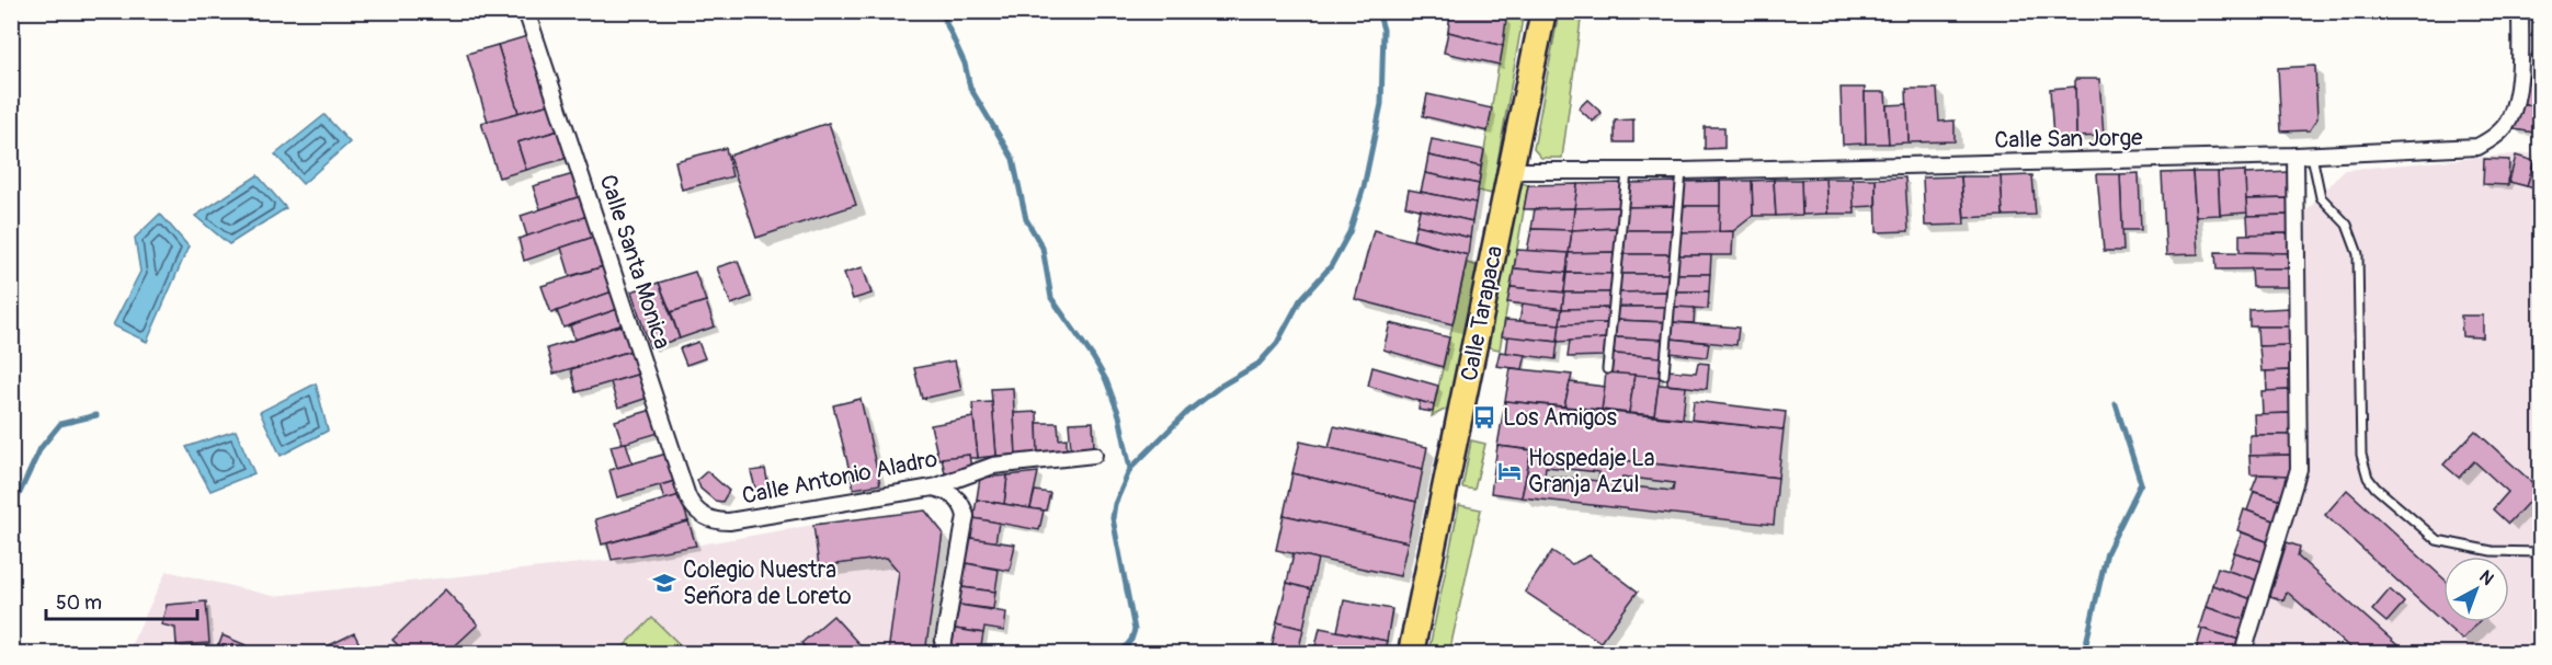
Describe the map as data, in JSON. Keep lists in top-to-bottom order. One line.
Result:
{"streets":{"main road":["Calle Tarapaca"],"street":["Calle San Jorge","Calle Santa Monica","Calle Antonio Aladro"]},"crossings":[["Calle San Jorge","Calle Tarapaca"],["Calle Santa Monica","Calle Antonio Aladro"]],"places":{"bus stop":["Los Amigos"],"hotel":["Hospedaje La Granja Azul"],"school or university":["Colegio Nuestra Señora de Loreto"]},"scale_bar":"50 m","north":"top right"}
